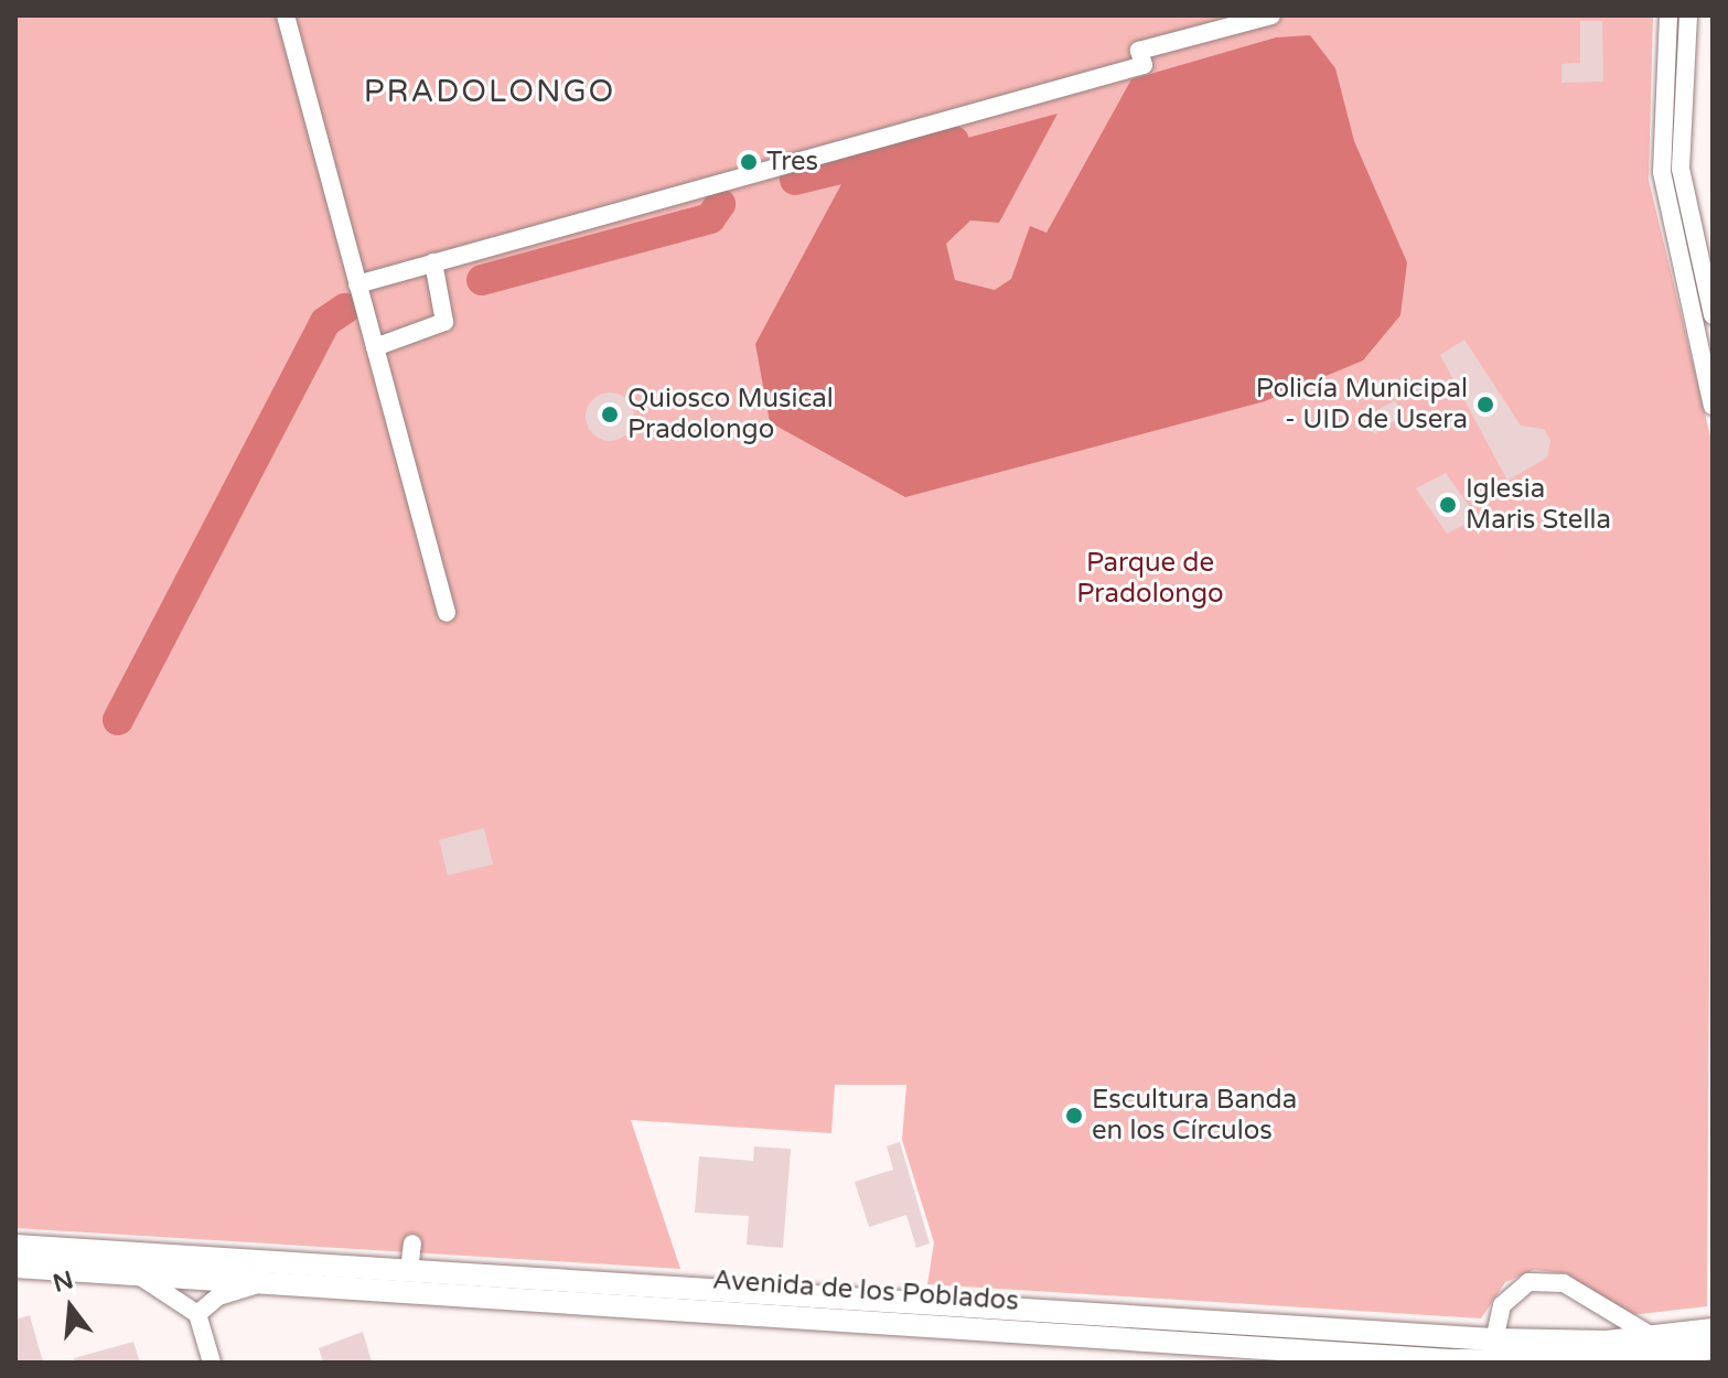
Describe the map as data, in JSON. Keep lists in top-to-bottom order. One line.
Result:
{"streets":{"main road":["Avenida de los Poblados"]},"districts":["PRADOLONGO"],"parks":["Parque de Pradolongo"],"places":["Tres","Policía Municipal - UID de Usera","Quiosco Musical Pradolongo","Iglesia Maris Stella","Escultura Banda en los Círculos"],"north":"top"}
